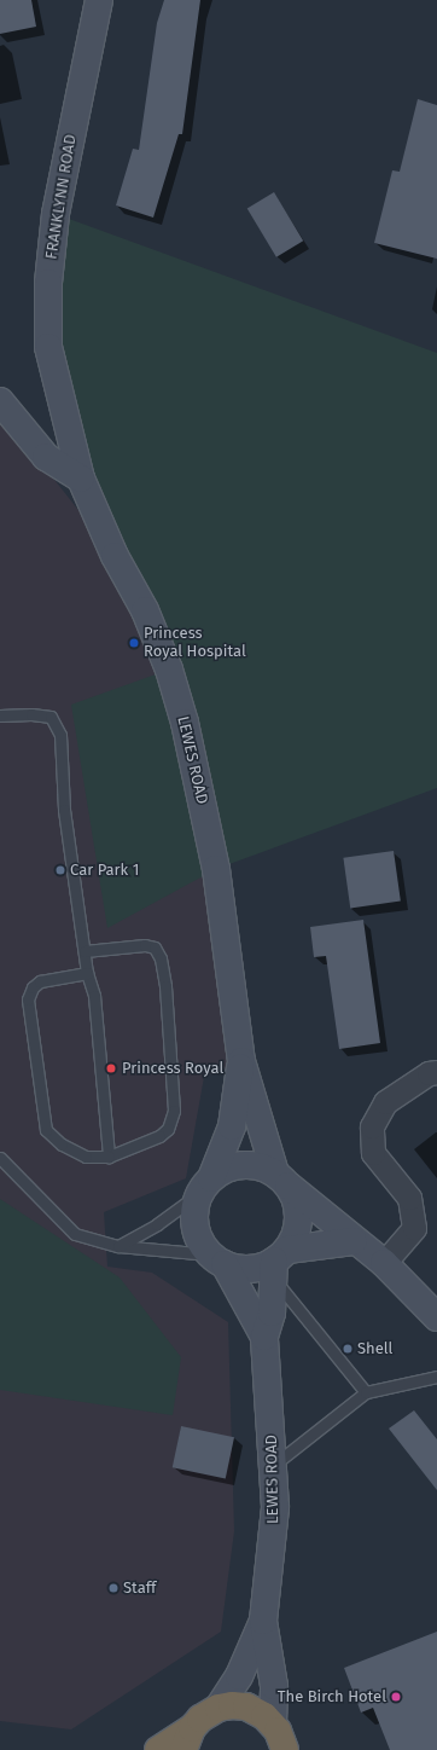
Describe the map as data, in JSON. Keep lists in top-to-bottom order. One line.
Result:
{"streets":{"main road":["FRANKLYNN ROAD","LEWES ROAD"]},"crossings":[["FRANKLYNN ROAD","LEWES ROAD"]],"places":["Princess Royal Hospital","Car Park 1","Princess Royal","Shell","Staff","The Birch Hotel"]}
